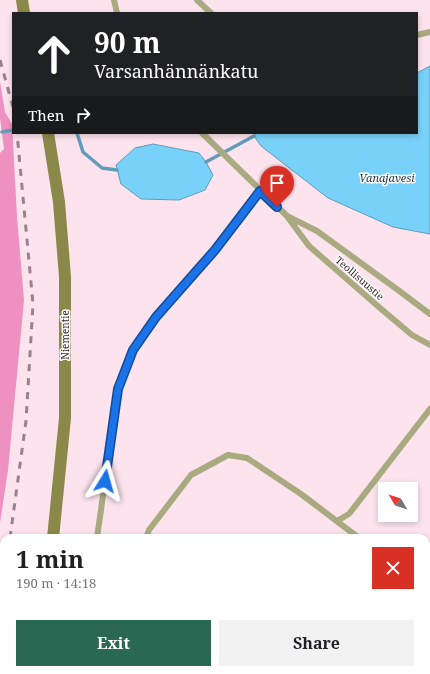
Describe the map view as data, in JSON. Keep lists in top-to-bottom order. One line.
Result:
{"streets":{"main road":["Niementie"],"lane":["Teollisuustie"]},"water":["Vanajavesi"],"north":"top left","page":{"turn":["90 m","Varsanhännänkatu"],"then":"Then","heading":["1 min","190 m · 14:18"],"buttons":["Exit","Share"]}}
